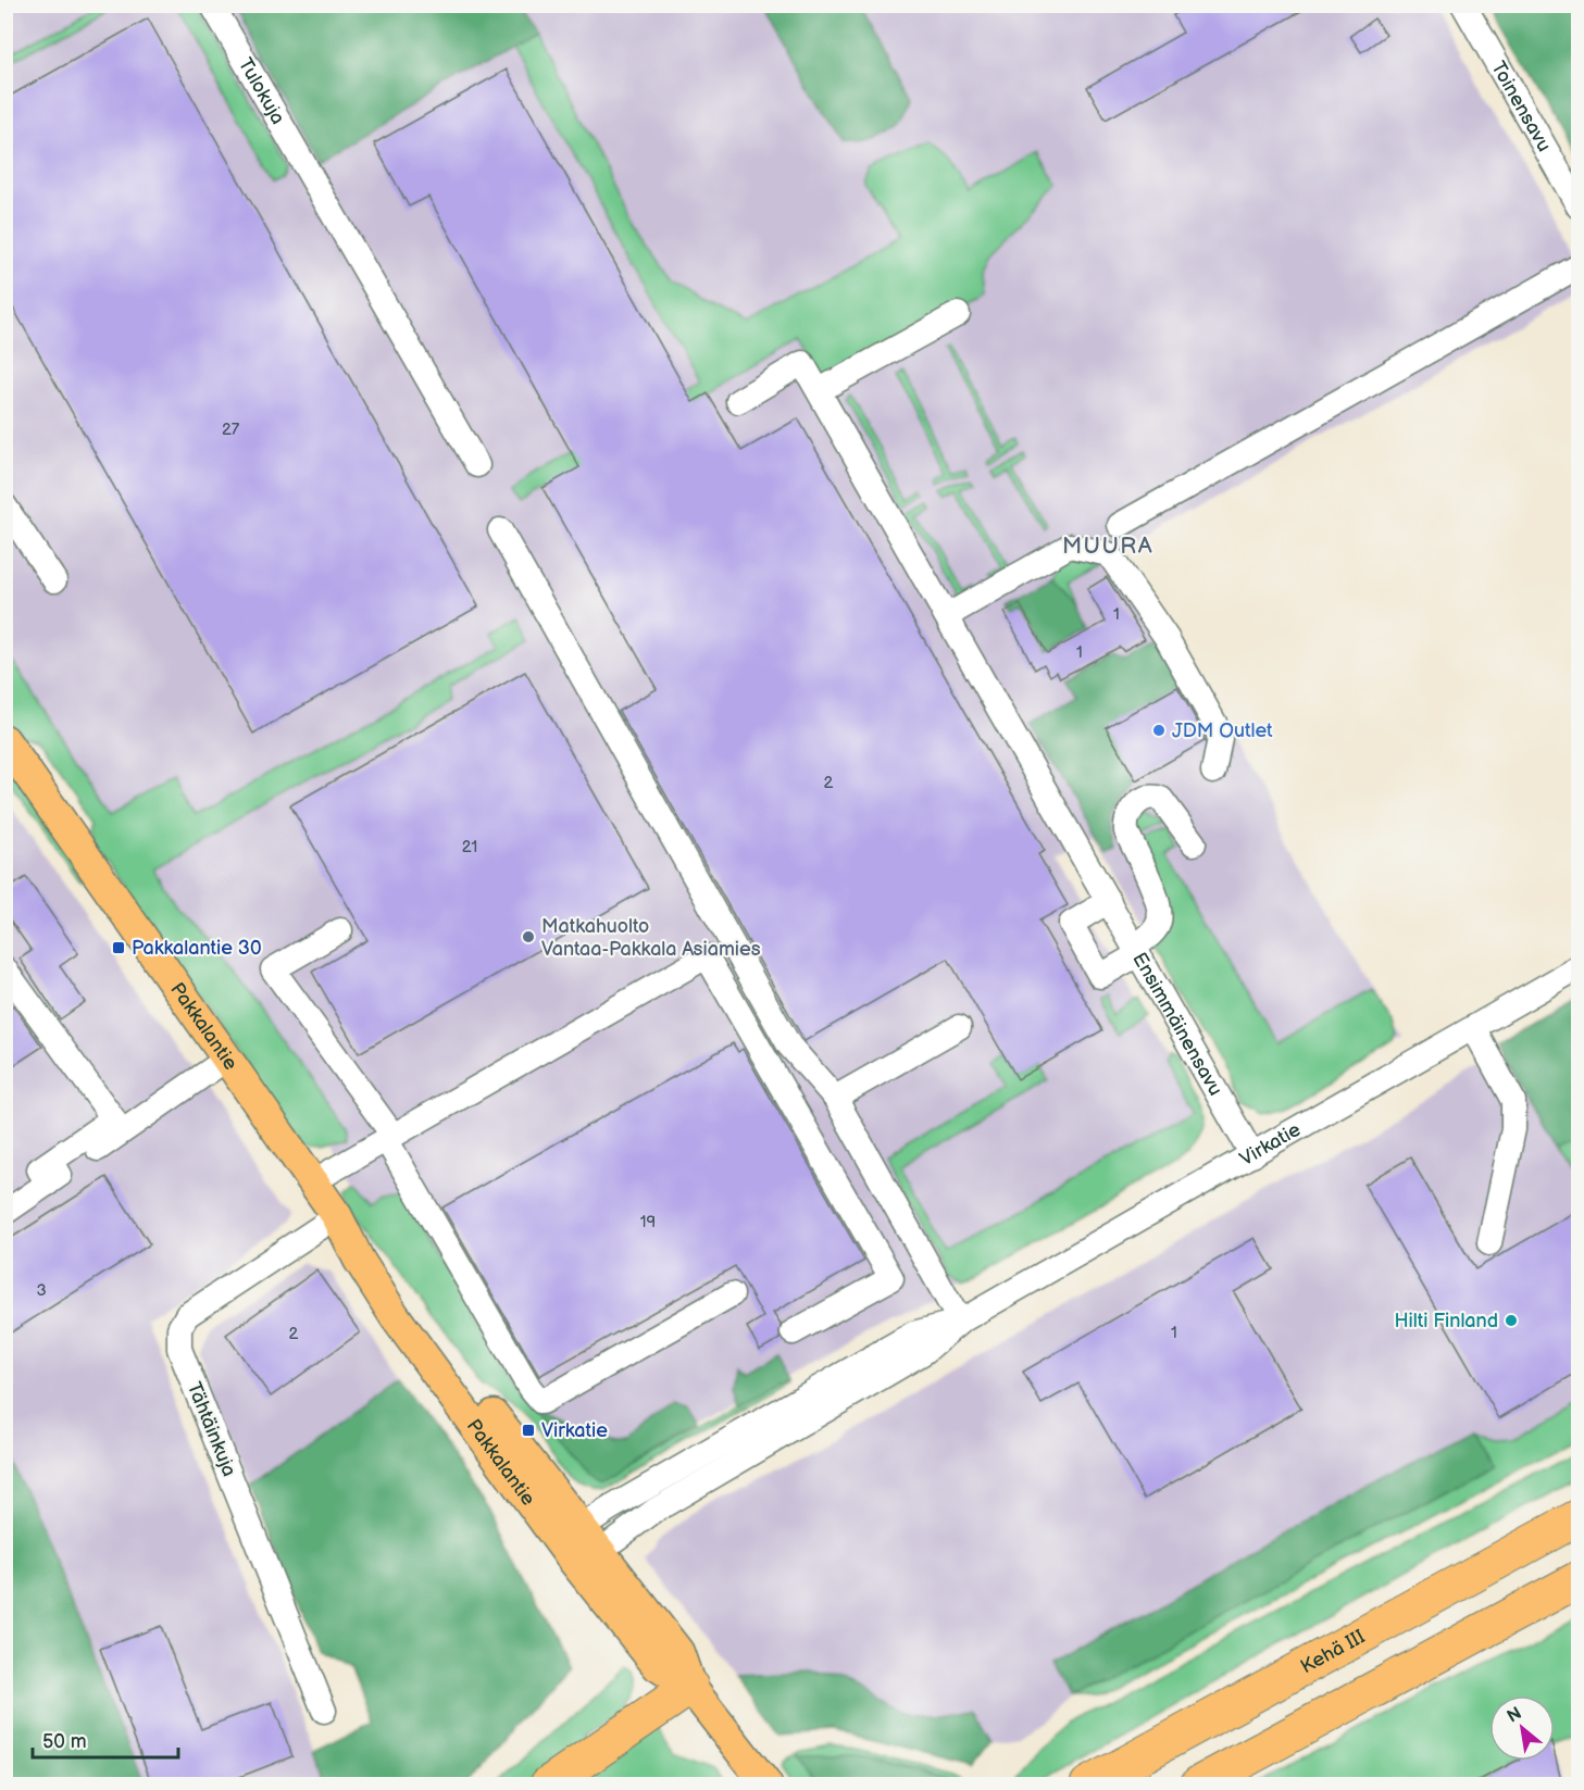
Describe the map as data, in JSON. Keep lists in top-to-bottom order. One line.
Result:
{"streets":{"highway":["Kehä III"],"main road":["Pakkalantie"],"street":["Tulokuja","Toinensavu","Ensimmäinensavu","Virkatie","Tähtäinkuja"]},"crossings":[["Ensimmäinensavu","Virkatie"],["Pakkalantie","Virkatie"],["Pakkalantie","Tähtäinkuja"]],"districts":["MUURA"],"places":{"other":["JDM Outlet","Matkahuolto Vantaa-Pakkala Asiamies","Hilti Finland"],"transit":["Pakkalantie 30","Virkatie"]},"house_numbers":["27","1","1","2","21","19","3","1","2"],"scale_bar":"50 m","north":"top left"}
